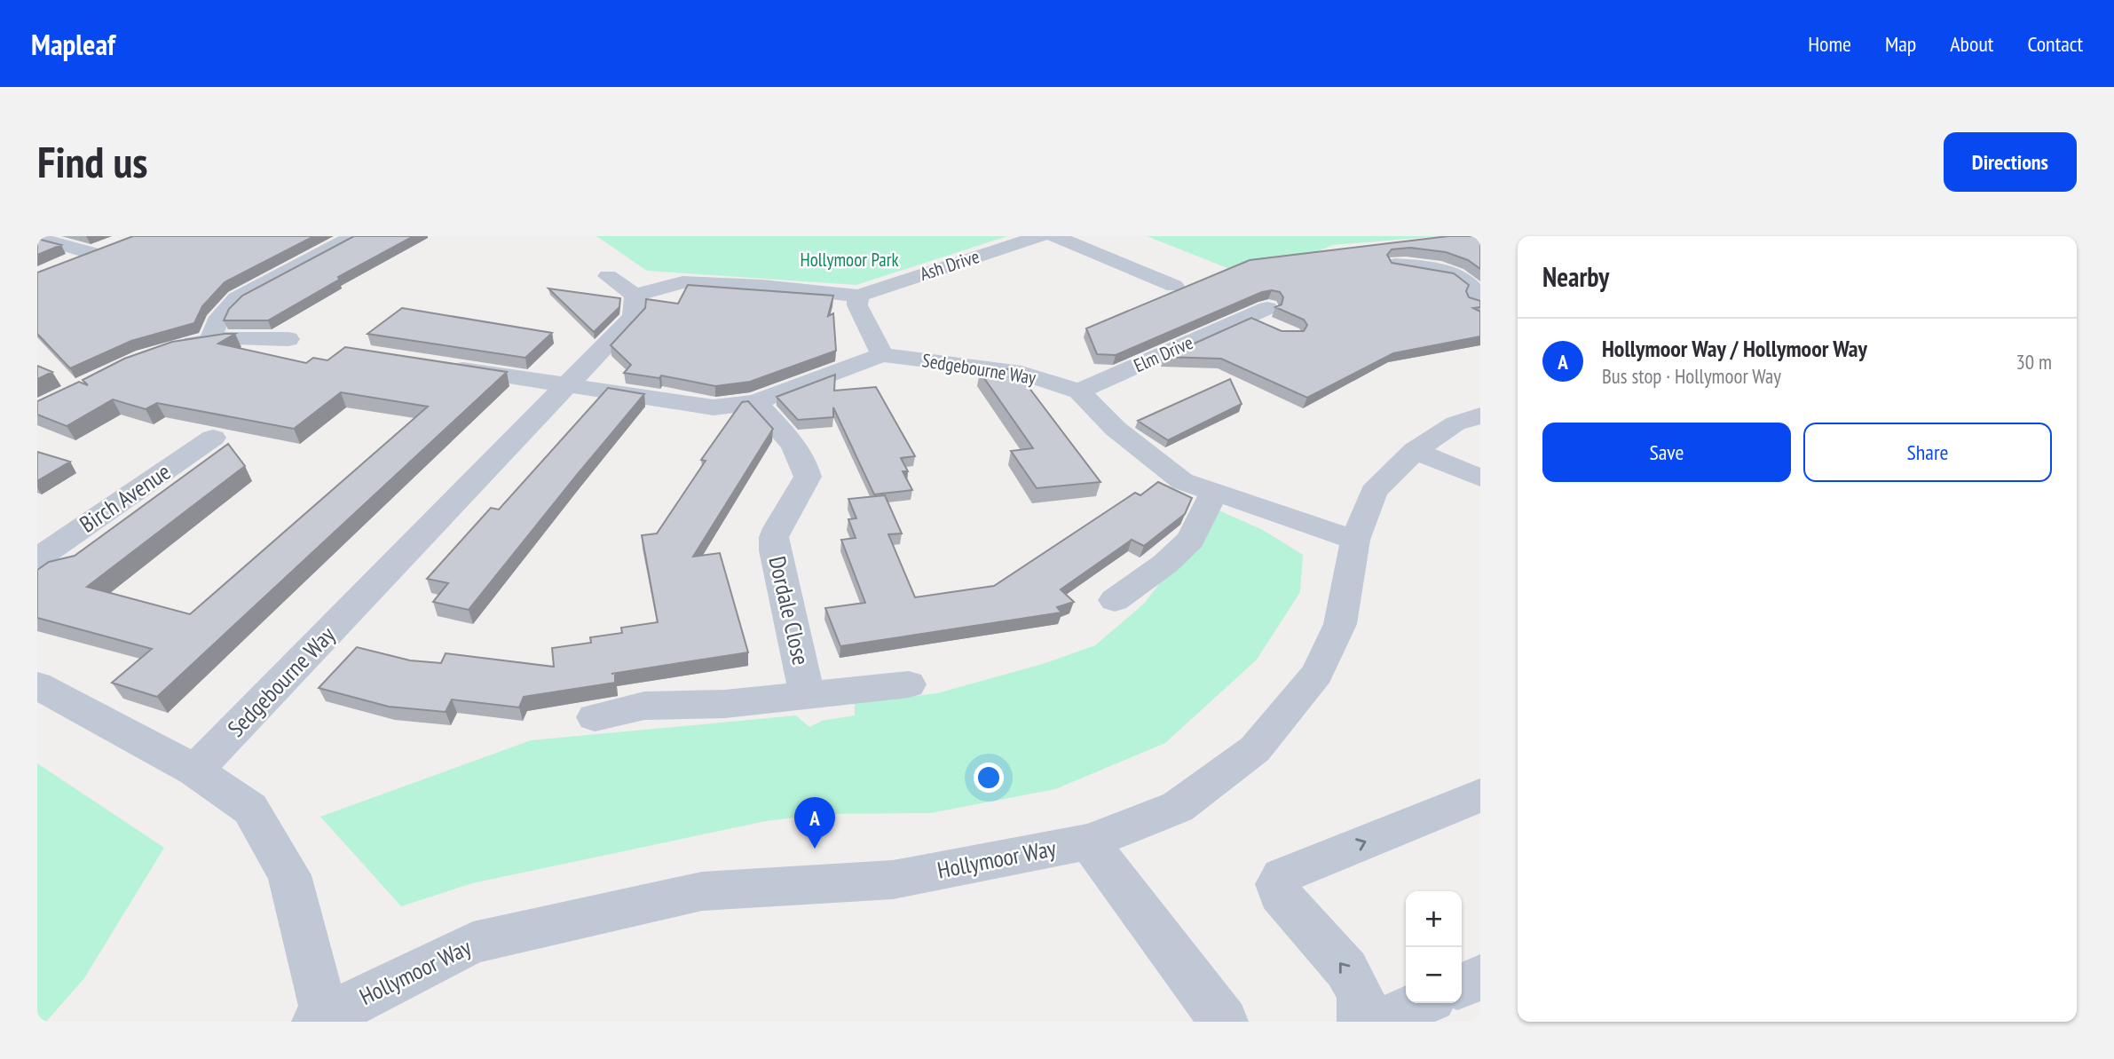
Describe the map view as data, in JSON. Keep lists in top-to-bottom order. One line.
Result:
{"streets":{"street":["Ash Drive","Elm Drive","Sedgebourne Way","Birch Avenue","Dordale Close","Hollymoor Way"]},"crossings":[["Ash Drive","Sedgebourne Way"],["Elm Drive","Sedgebourne Way"],["Sedgebourne Way","Dordale Close"],["Sedgebourne Way","Hollymoor Way"]],"parks":["Hollymoor Park"],"page":{"header":"Mapleaf","nav":["Home","Map","About","Contact"],"buttons":["Directions",["Save","Share"]],"title":"Find us","heading":"Nearby","list":[{"mark":"A","name":"Hollymoor Way / Hollymoor Way","note":"Bus stop · Hollymoor Way","value":"30 m"}],"pins":"A","map_buttons":["+","−"]}}
